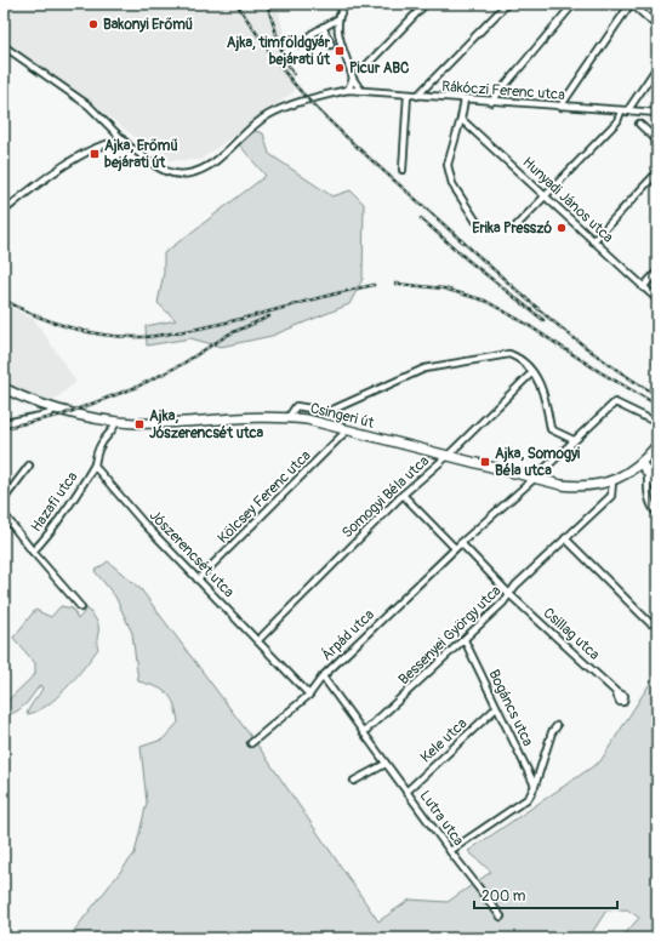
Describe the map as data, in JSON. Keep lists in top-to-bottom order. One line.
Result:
{"streets":{"main road":["Csingeri út"],"street":["Rákóczi Ferenc utca","Hunyadi János utca","Kölcsey Ferenc utca","Somogyi Béla utca","Hazafi utca","Jószerencsét utca","Csillag utca","Árpád utca","Bessenyei György utca","Bogáncs utca","Kele utca","Lutra utca"]},"crossings":[["Csingeri út","Kölcsey Ferenc utca"],["Csingeri út","Somogyi Béla utca"],["Csingeri út","Árpád utca"],["Csingeri út","Bessenyei György utca"],["Kölcsey Ferenc utca","Jószerencsét utca"],["Somogyi Béla utca","Jószerencsét utca"],["Hazafi utca","Jószerencsét utca"],["Jószerencsét utca","Árpád utca"],["Csillag utca","Bessenyei György utca"],["Bessenyei György utca","Bogáncs utca"],["Bessenyei György utca","Lutra utca"],["Bogáncs utca","Kele utca"],["Bogáncs utca","Lutra utca"],["Kele utca","Lutra utca"]],"places":{"other":["Bakonyi Erőmű","Picur ABC","Erika Presszó"],"transit":["Ajka, timföldgyár bejárati út","Ajka, Erőmű bejárati út","Ajka, Jószerencsét utca","Ajka, Somogyi Béla utca"]},"scale_bar":"200 m"}
